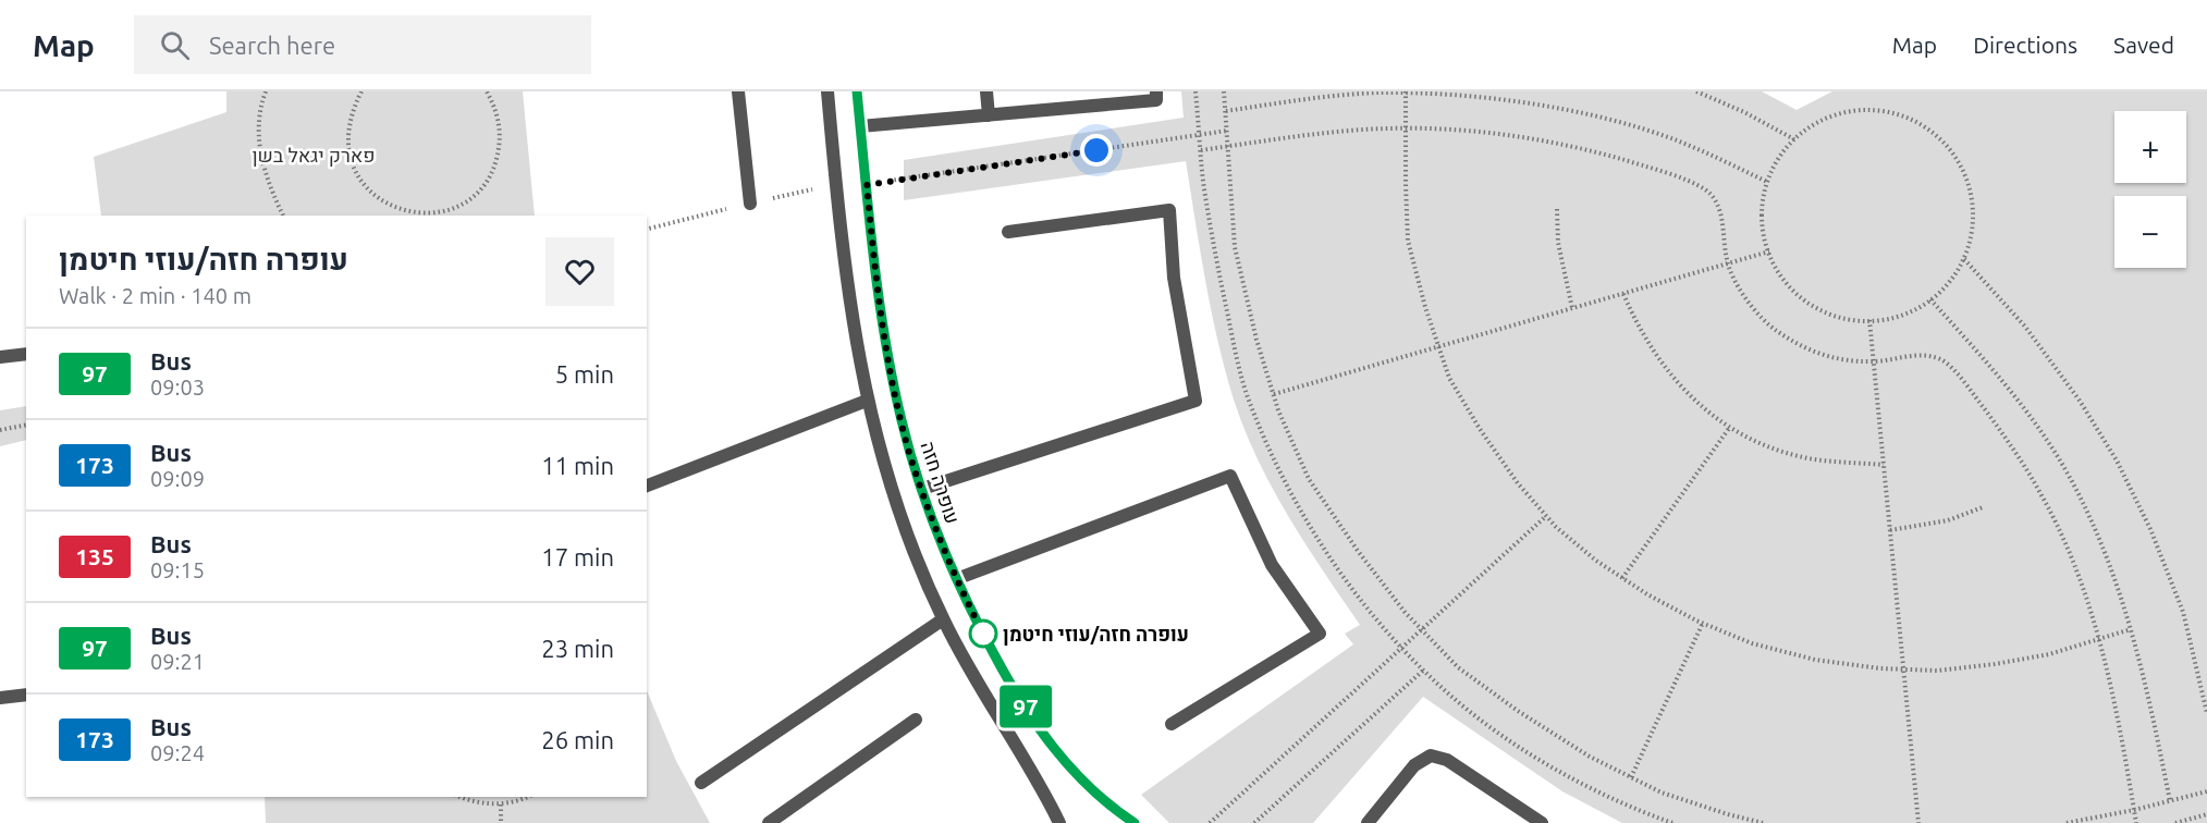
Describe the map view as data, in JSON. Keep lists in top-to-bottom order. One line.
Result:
{"streets":{"street":["עופרה חזה"]},"parks":["פארק יגאל בשן"],"places":["עופרה חזה/עוזי חיטמן"],"lines":["bus line 97"],"page":{"header":"Map","search":"Search here","nav":["Map","Directions","Saved"],"on_map":"97","map_buttons":["+","−"],"heading":["עופרה חזה/עוזי חיטמן","Walk · 2 min · 140 m"],"list":[{"mark":"97","name":"Bus","note":"09:03","value":"5 min"},{"mark":"173","name":"Bus","note":"09:09","value":"11 min"},{"mark":"135","name":"Bus","note":"09:15","value":"17 min"},{"mark":"97","name":"Bus","note":"09:21","value":"23 min"},{"mark":"173","name":"Bus","note":"09:24","value":"26 min"}]}}
